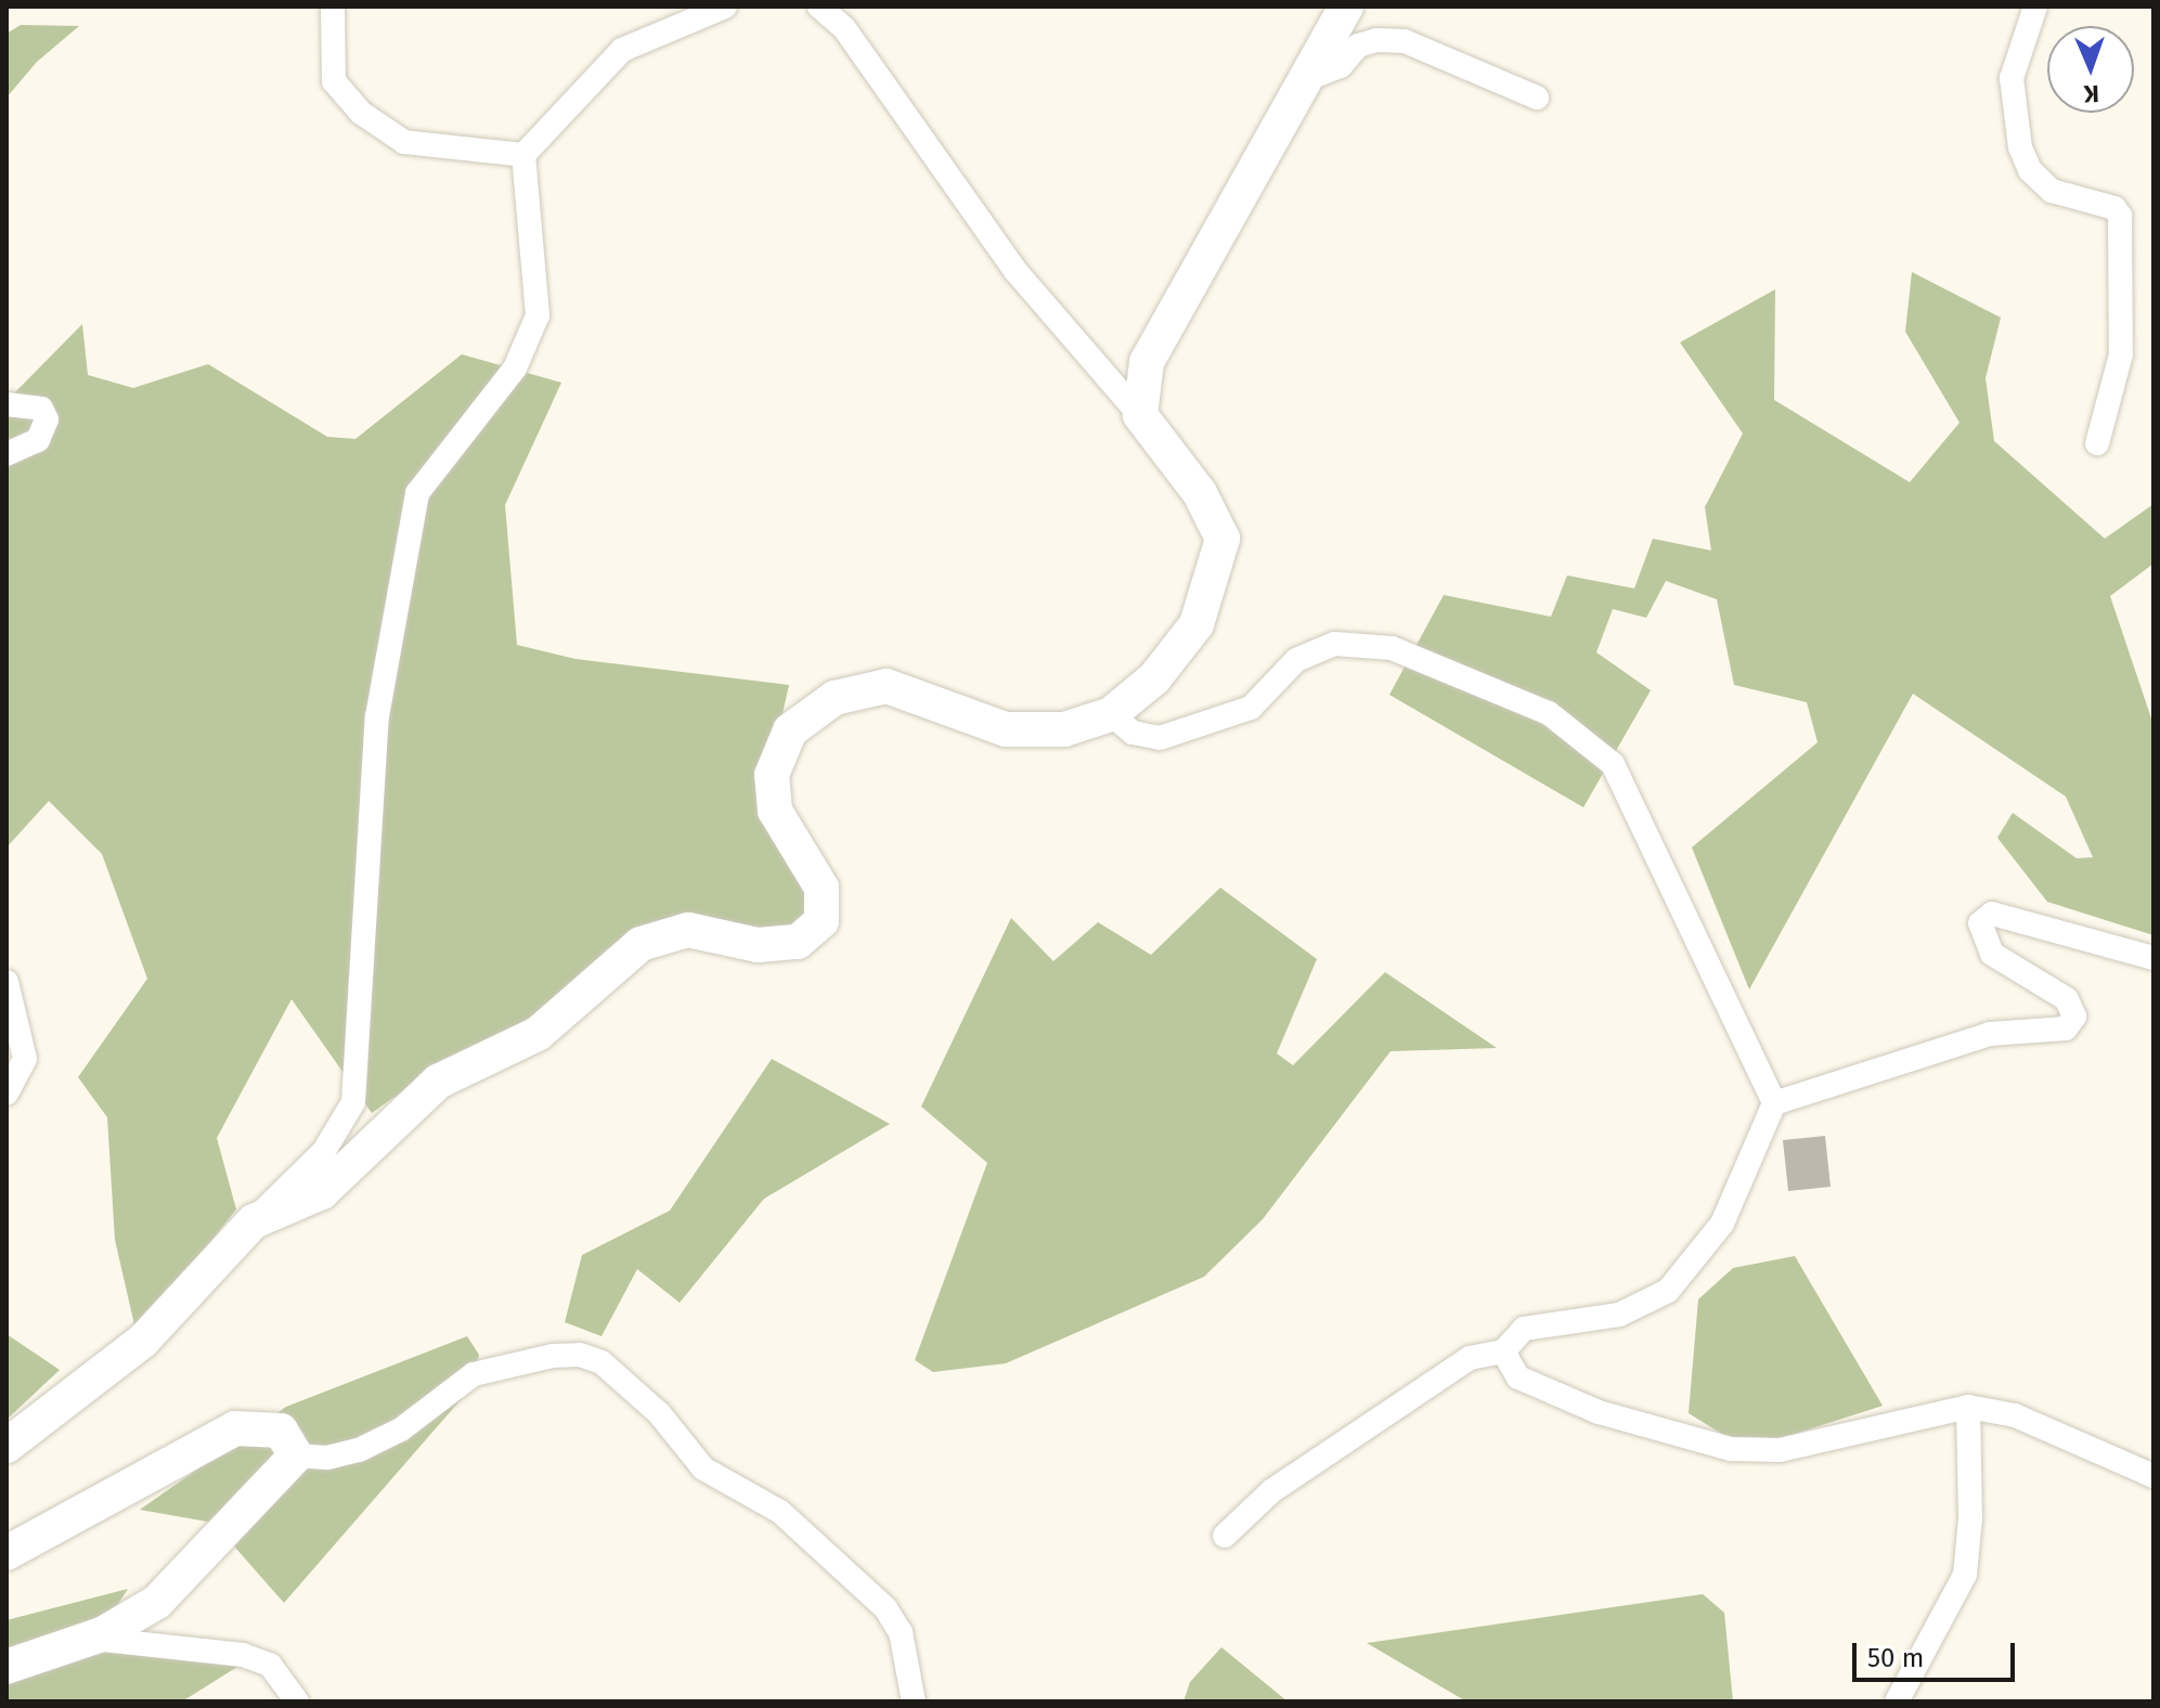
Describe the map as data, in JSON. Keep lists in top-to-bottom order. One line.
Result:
{"scale_bar":"50 m","north":"bottom"}
